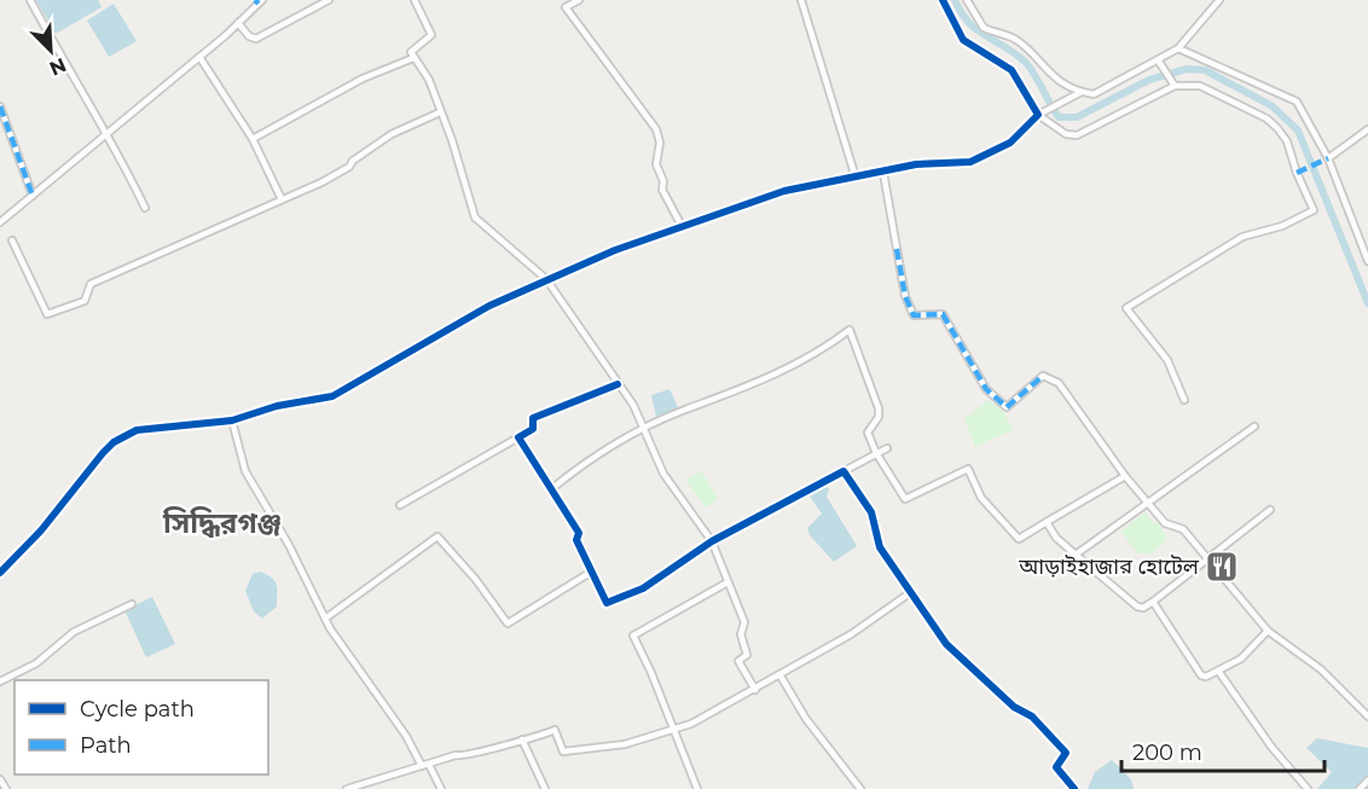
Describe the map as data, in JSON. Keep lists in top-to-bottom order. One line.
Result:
{"districts":["সিদ্ধিরগঞ্জ"],"places":{"restaurant":["আড়াইহাজার হোটেল"]},"legend":["Cycle path","Path"],"scale_bar":"200 m","north":"bottom right"}
